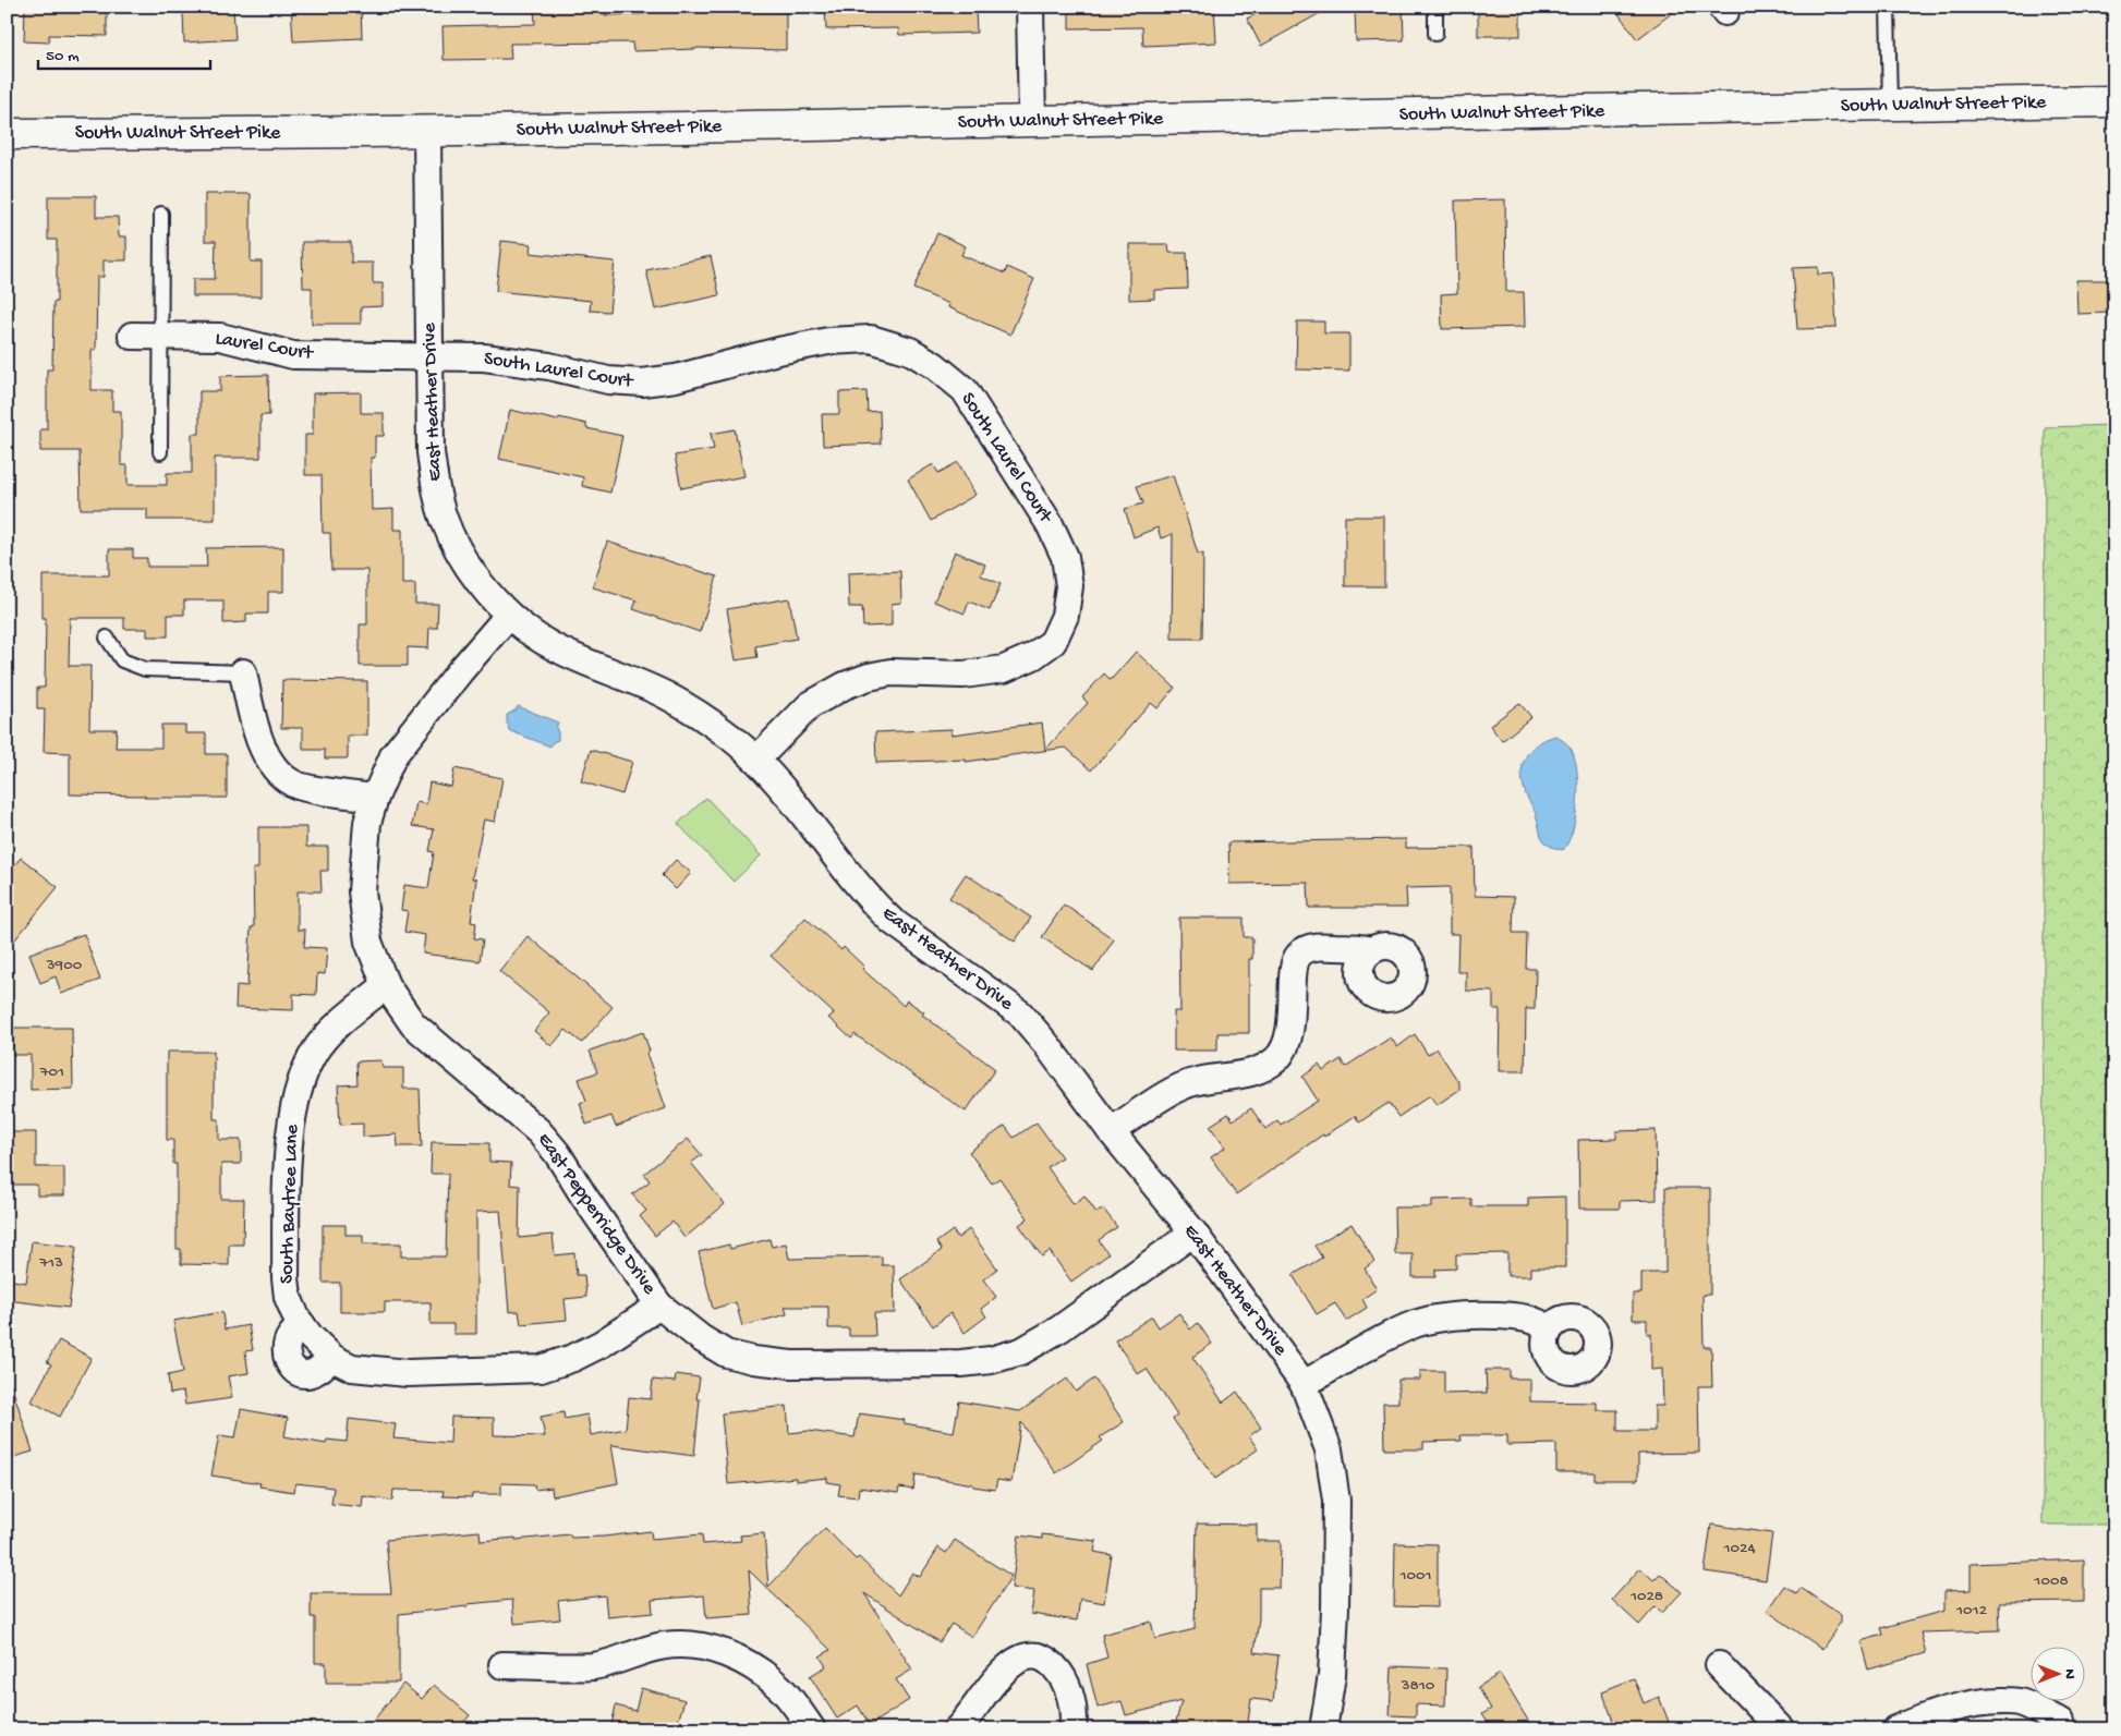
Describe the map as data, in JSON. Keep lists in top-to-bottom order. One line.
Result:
{"streets":{"street":["South Walnut Street Pike","Laurel Court","South Laurel Court","East Heather Drive","South Baytree Lane","East Pepperridge Drive"]},"crossings":[["South Walnut Street Pike","East Heather Drive"],["Laurel Court","South Laurel Court"],["Laurel Court","East Heather Drive"],["South Laurel Court","East Heather Drive"],["East Heather Drive","East Pepperridge Drive"],["South Baytree Lane","East Pepperridge Drive"]],"house_numbers":["3900","701","713","1024","1001","1008","1028","1012","3810"],"scale_bar":"50 m","north":"right"}
